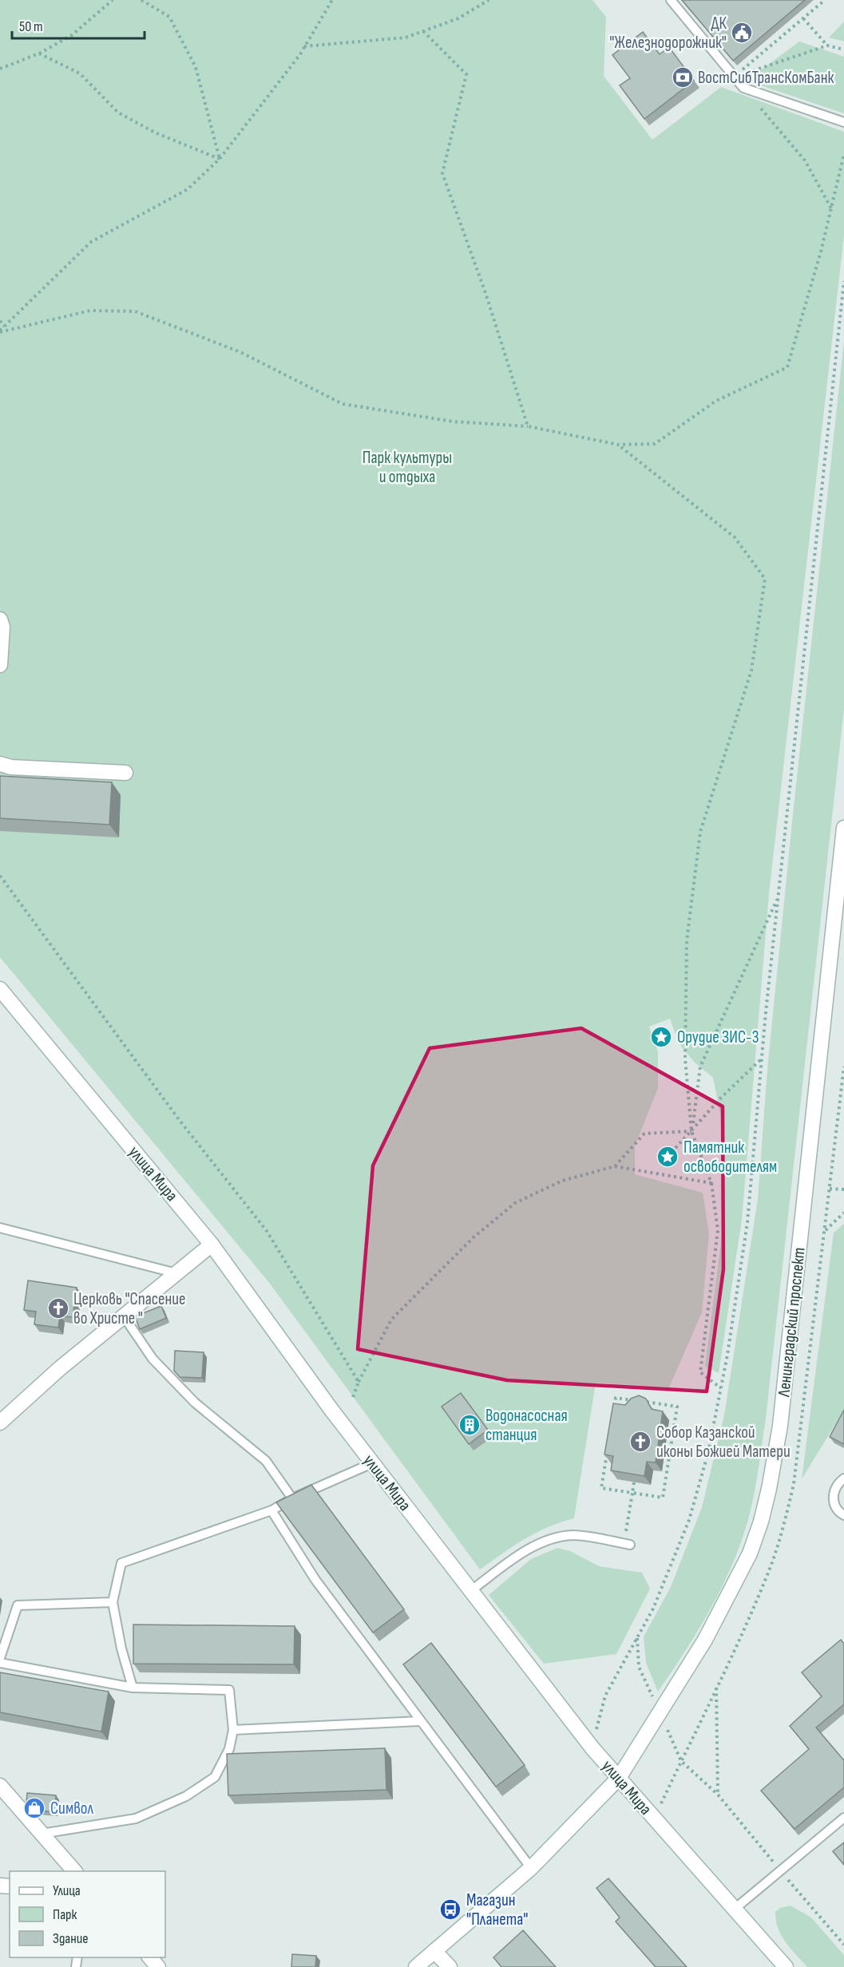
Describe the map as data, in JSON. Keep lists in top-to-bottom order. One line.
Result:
{"streets":{"street":["улица Мира","Ленинградский проспект"]},"crossings":[["улица Мира","Ленинградский проспект"]],"parks":["Парк культуры и отдыха"],"places":{"public building":["ДК \"Железнодорожник\""],"bank":["ВостСибТрансКомБанк"],"place":["Орудие ЗИС-3","Памятник освободителям"],"church":["Церковь \"Спасение во Христе \"","Собор Казанской иконы Божией Матери"],"building":["Водонасосная станция"],"shop":["Символ"],"bus stop":["Магазин \"Планета\""]},"legend":["Улица","Парк","Здание"],"scale_bar":"50 m"}
